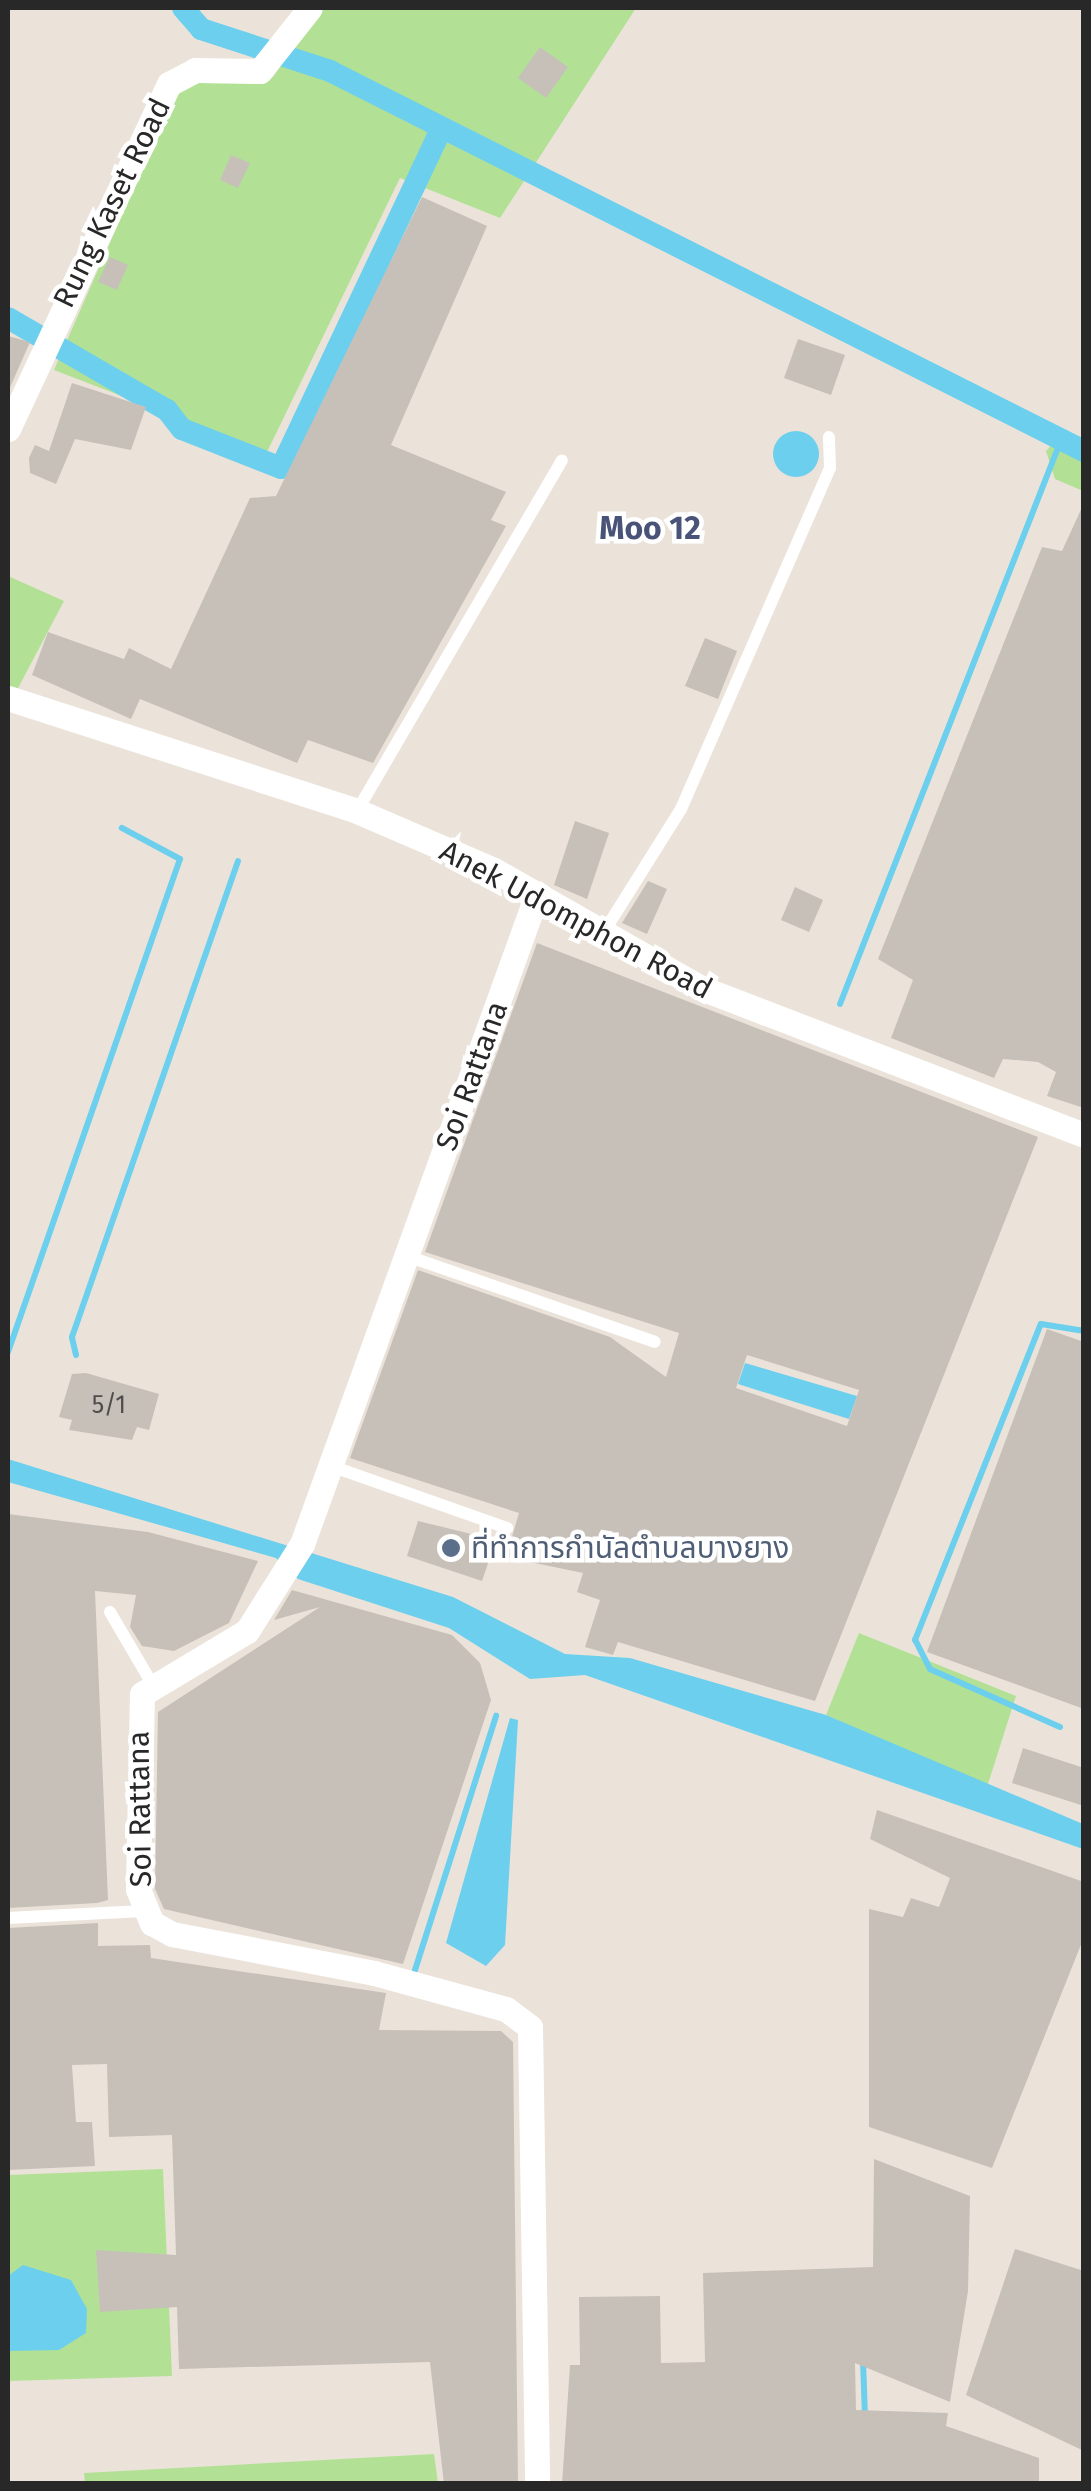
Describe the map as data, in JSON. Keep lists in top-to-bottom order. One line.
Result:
{"streets":{"street":["Rung Kaset Road","Anek Udomphon Road","Soi Rattana"]},"crossings":[["Anek Udomphon Road","Soi Rattana"]],"districts":["Moo 12"],"places":["ที่ทำการกำนัลตำบลบางยาง"],"house_numbers":["5/1"]}
